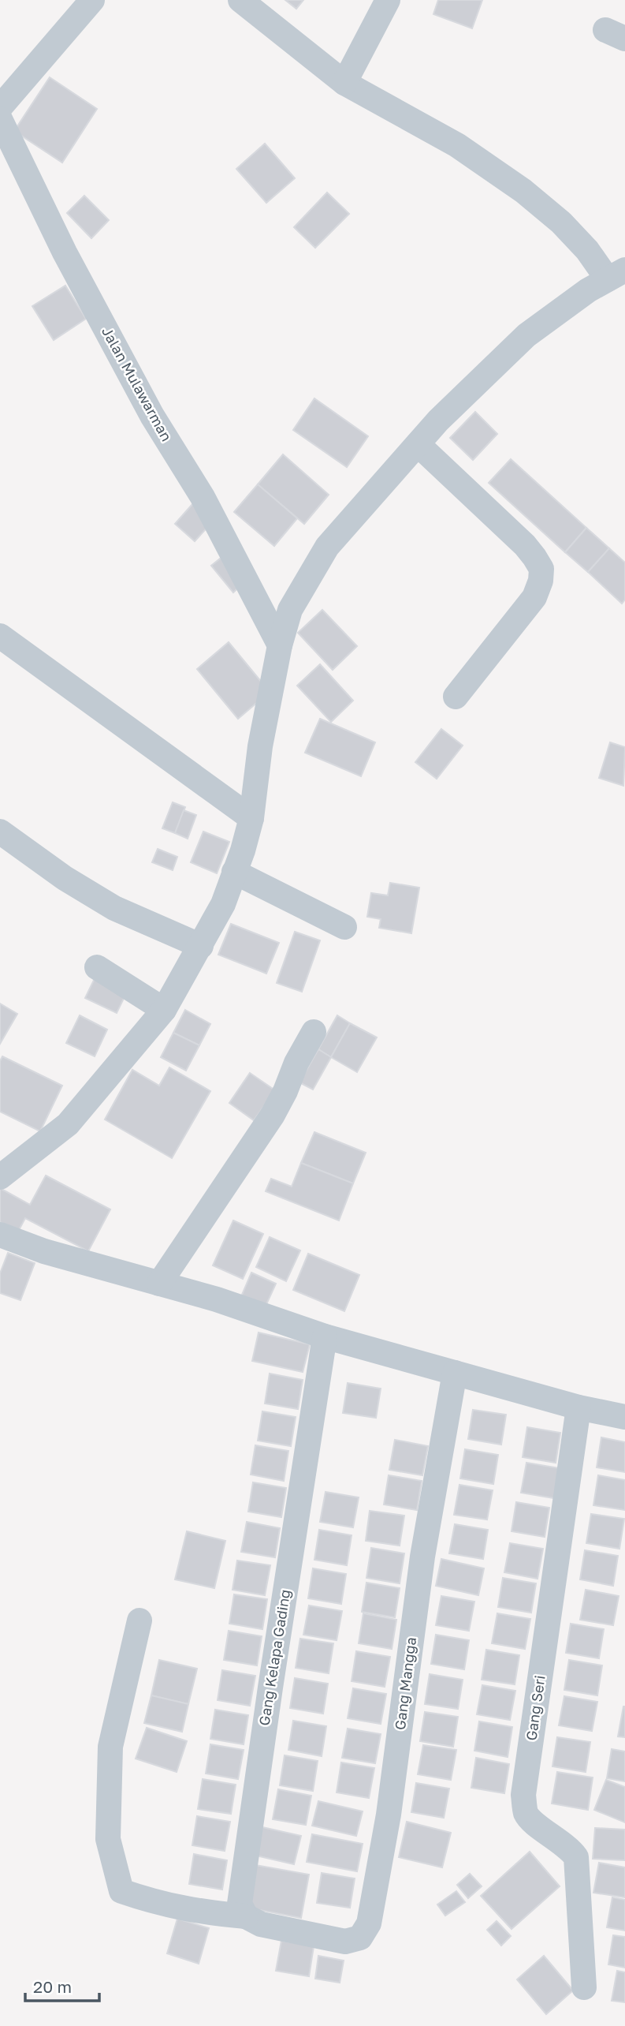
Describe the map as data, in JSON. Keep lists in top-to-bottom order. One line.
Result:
{"streets":{"street":["Jalan Mulawarman","Gang Kelapa Gading","Gang Mangga","Gang Seri"]},"crossings":[["Gang Kelapa Gading","Gang Mangga"]],"scale_bar":"20 m"}
